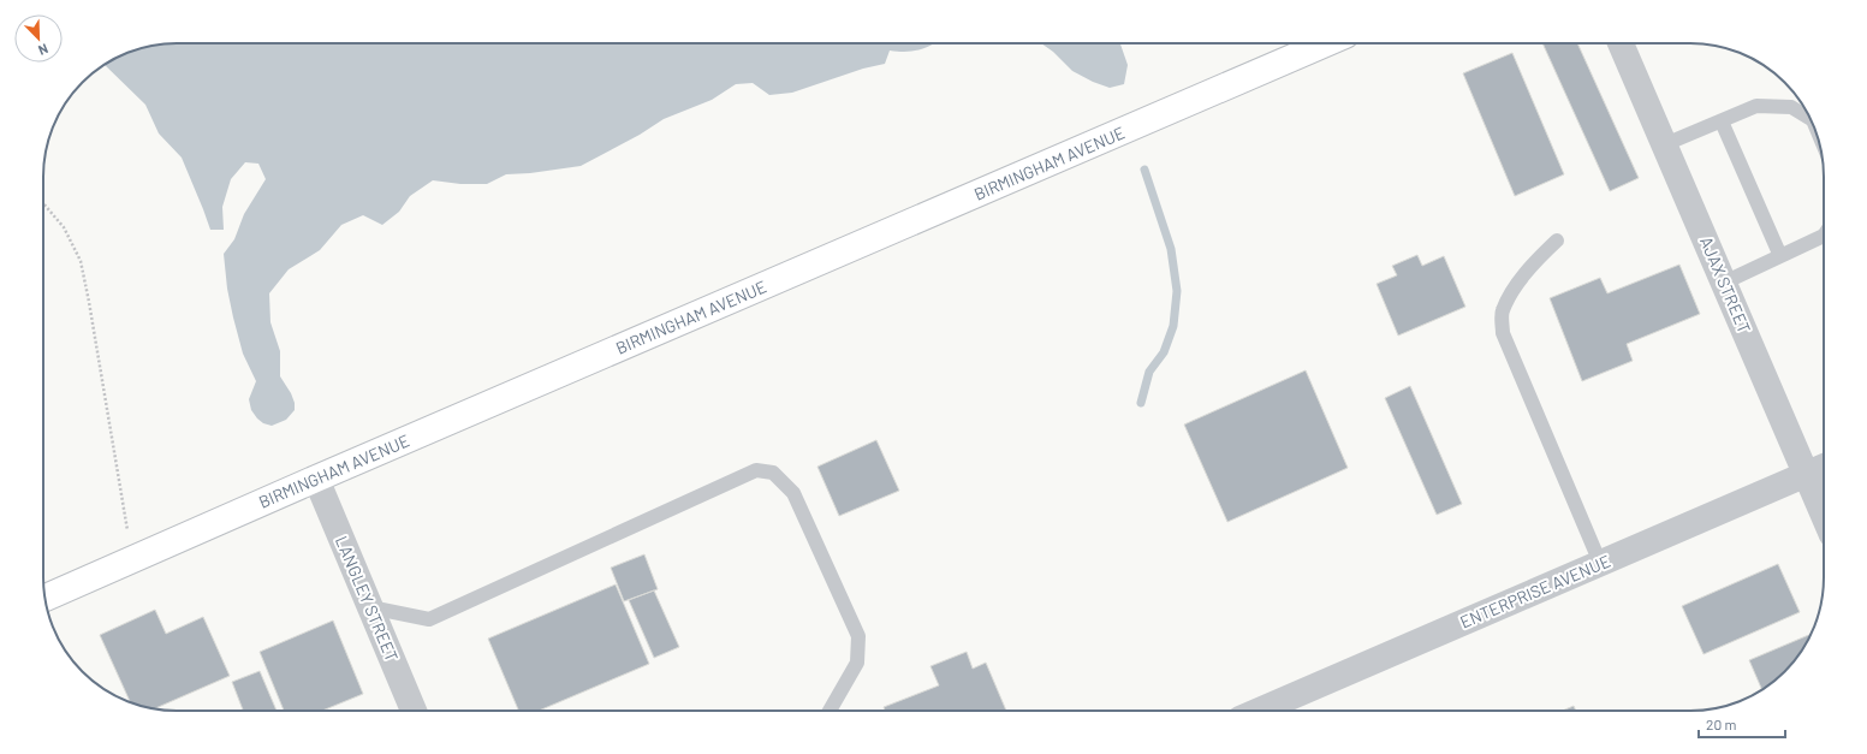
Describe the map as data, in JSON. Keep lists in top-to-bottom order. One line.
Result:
{"streets":{"main road":["BIRMINGHAM AVENUE"],"street":["AJAX STREET","ENTERPRISE AVENUE","LANGLEY STREET"]},"crossings":[["BIRMINGHAM AVENUE","LANGLEY STREET"],["AJAX STREET","ENTERPRISE AVENUE"]],"scale_bar":"20 m","north":"bottom right"}
